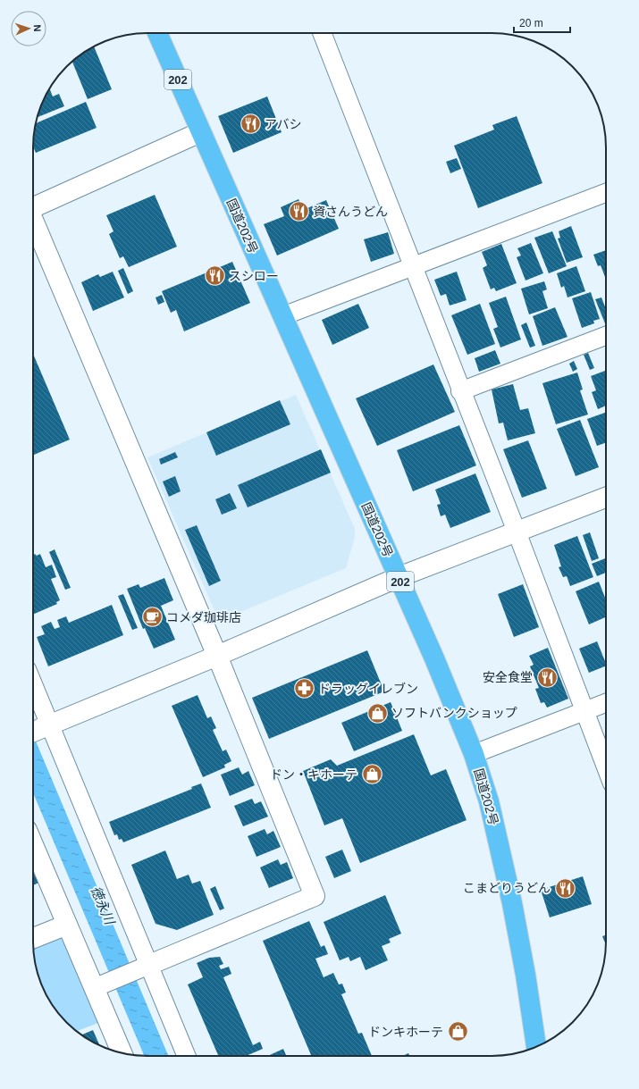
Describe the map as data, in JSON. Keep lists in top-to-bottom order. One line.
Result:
{"streets":{"highway":["202","国道202号"]},"water":["徳永川"],"places":{"restaurant":["アバシ","資さんうどん","スシロー","安全食堂","こまどりうどん"],"cafe":["コメダ珈琲店"],"pharmacy":["ドラッグイレブン"],"shop":["ソフトバンクショップ","ドン・キホーテ","ドンキホーテ"]},"scale_bar":"20 m","north":"right"}
